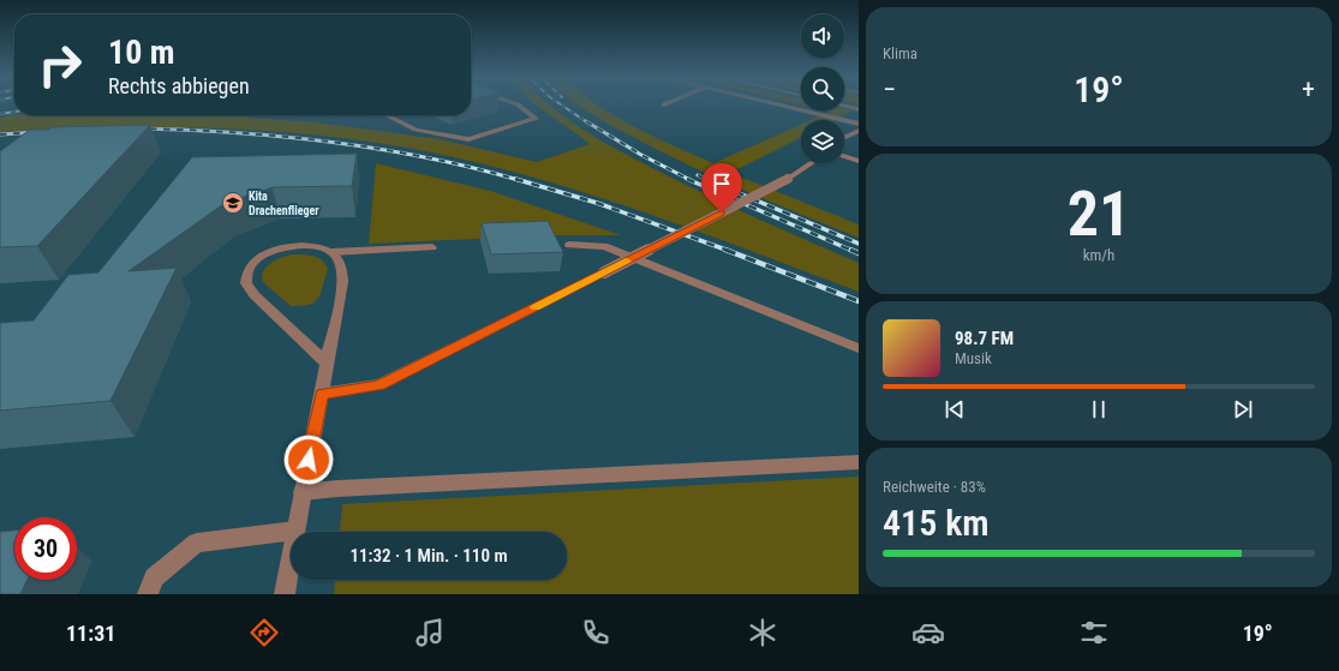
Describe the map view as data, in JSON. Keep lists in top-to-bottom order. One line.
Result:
{"places":{"school or university":["Kita Drachenflieger"]},"page":{"tile":["Klima",["21","km/h"],["Reichweite · 83%","415 km"]],"turn":["10 m","Rechts abbiegen"],"heat":["−","19°","+"],"song":["98.7 FM","Musik"],"limit":"30","trip":"11:32 · 1 Min. · 110 m","tabs":["11:31","19°"]}}
